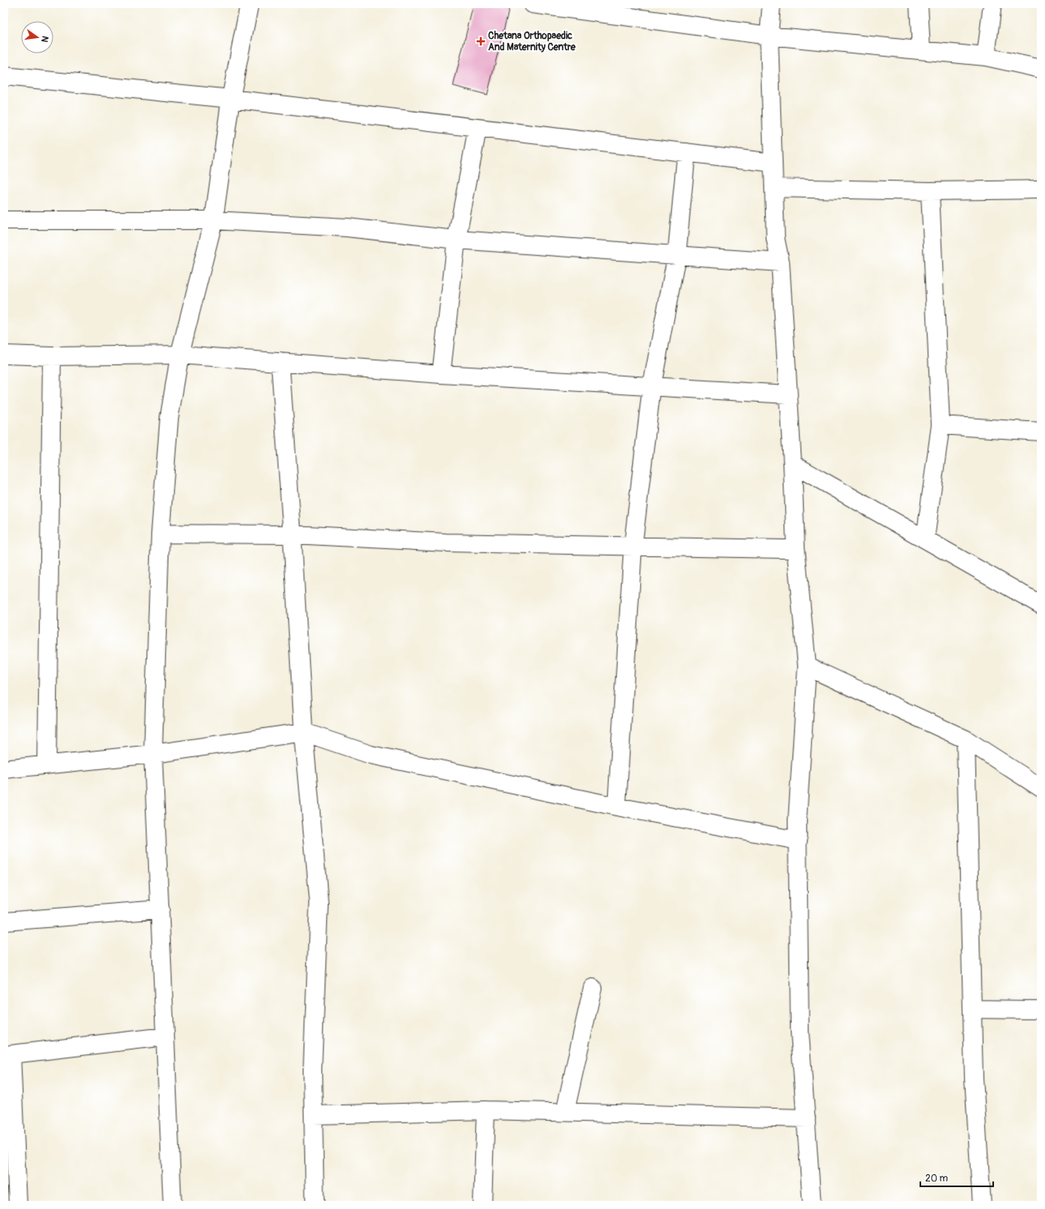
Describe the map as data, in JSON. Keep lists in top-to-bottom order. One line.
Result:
{"places":{"health":["Chetana Orthopaedic And Maternity Centre"]},"scale_bar":"20 m","north":"right"}
